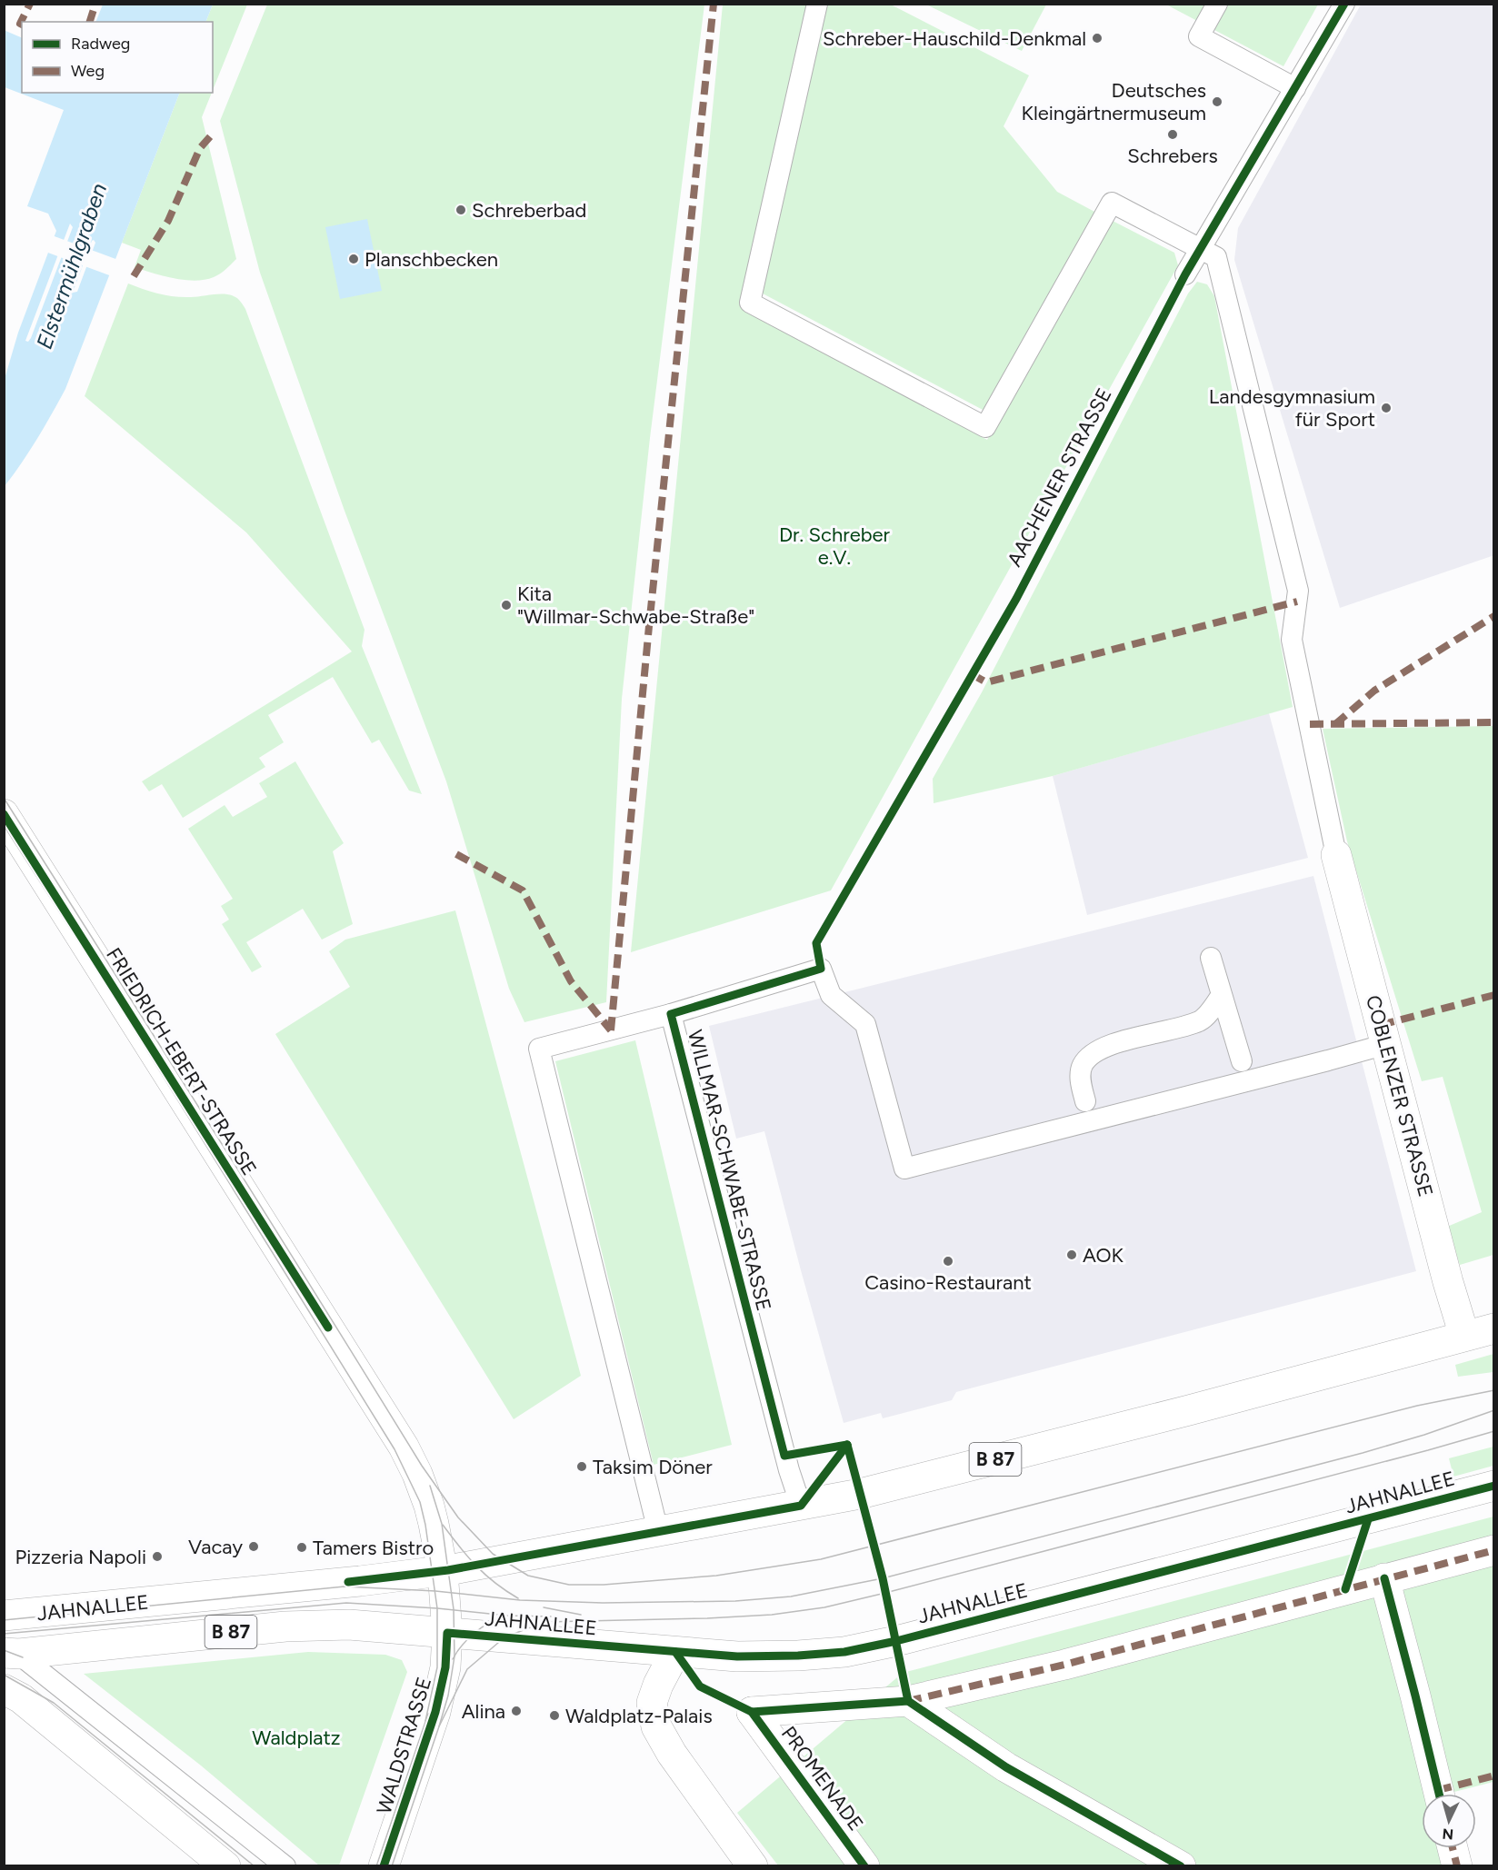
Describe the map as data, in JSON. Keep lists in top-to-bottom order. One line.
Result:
{"streets":{"main road":["FRIEDRICH-EBERT-STRASSE","COBLENZER STRASSE","B 87","JAHNALLEE","WALDSTRASSE","PROMENADE"],"lane":["WILLMAR-SCHWABE-STRASSE"],"cycle path":["AACHENER STRASSE"]},"crossings":[["FRIEDRICH-EBERT-STRASSE","JAHNALLEE"],["FRIEDRICH-EBERT-STRASSE","WALDSTRASSE"],["COBLENZER STRASSE","WILLMAR-SCHWABE-STRASSE"],["COBLENZER STRASSE","JAHNALLEE"],["WILLMAR-SCHWABE-STRASSE","JAHNALLEE"],["JAHNALLEE","WALDSTRASSE"]],"water":["Elstermühlgraben"],"parks":["Dr. Schreber e.V.","Waldplatz"],"places":["Schreber-Hauschild-Denkmal","Deutsches Kleingärtnermuseum","Schrebers","Schreberbad","Planschbecken","Landesgymnasium für Sport","Kita \"Willmar-Schwabe-Straße\"","AOK","Casino-Restaurant","Taksim Döner","Vacay","Tamers Bistro","Pizzeria Napoli","Alina","Waldplatz-Palais"],"legend":["Radweg","Weg"],"north":"bottom"}
